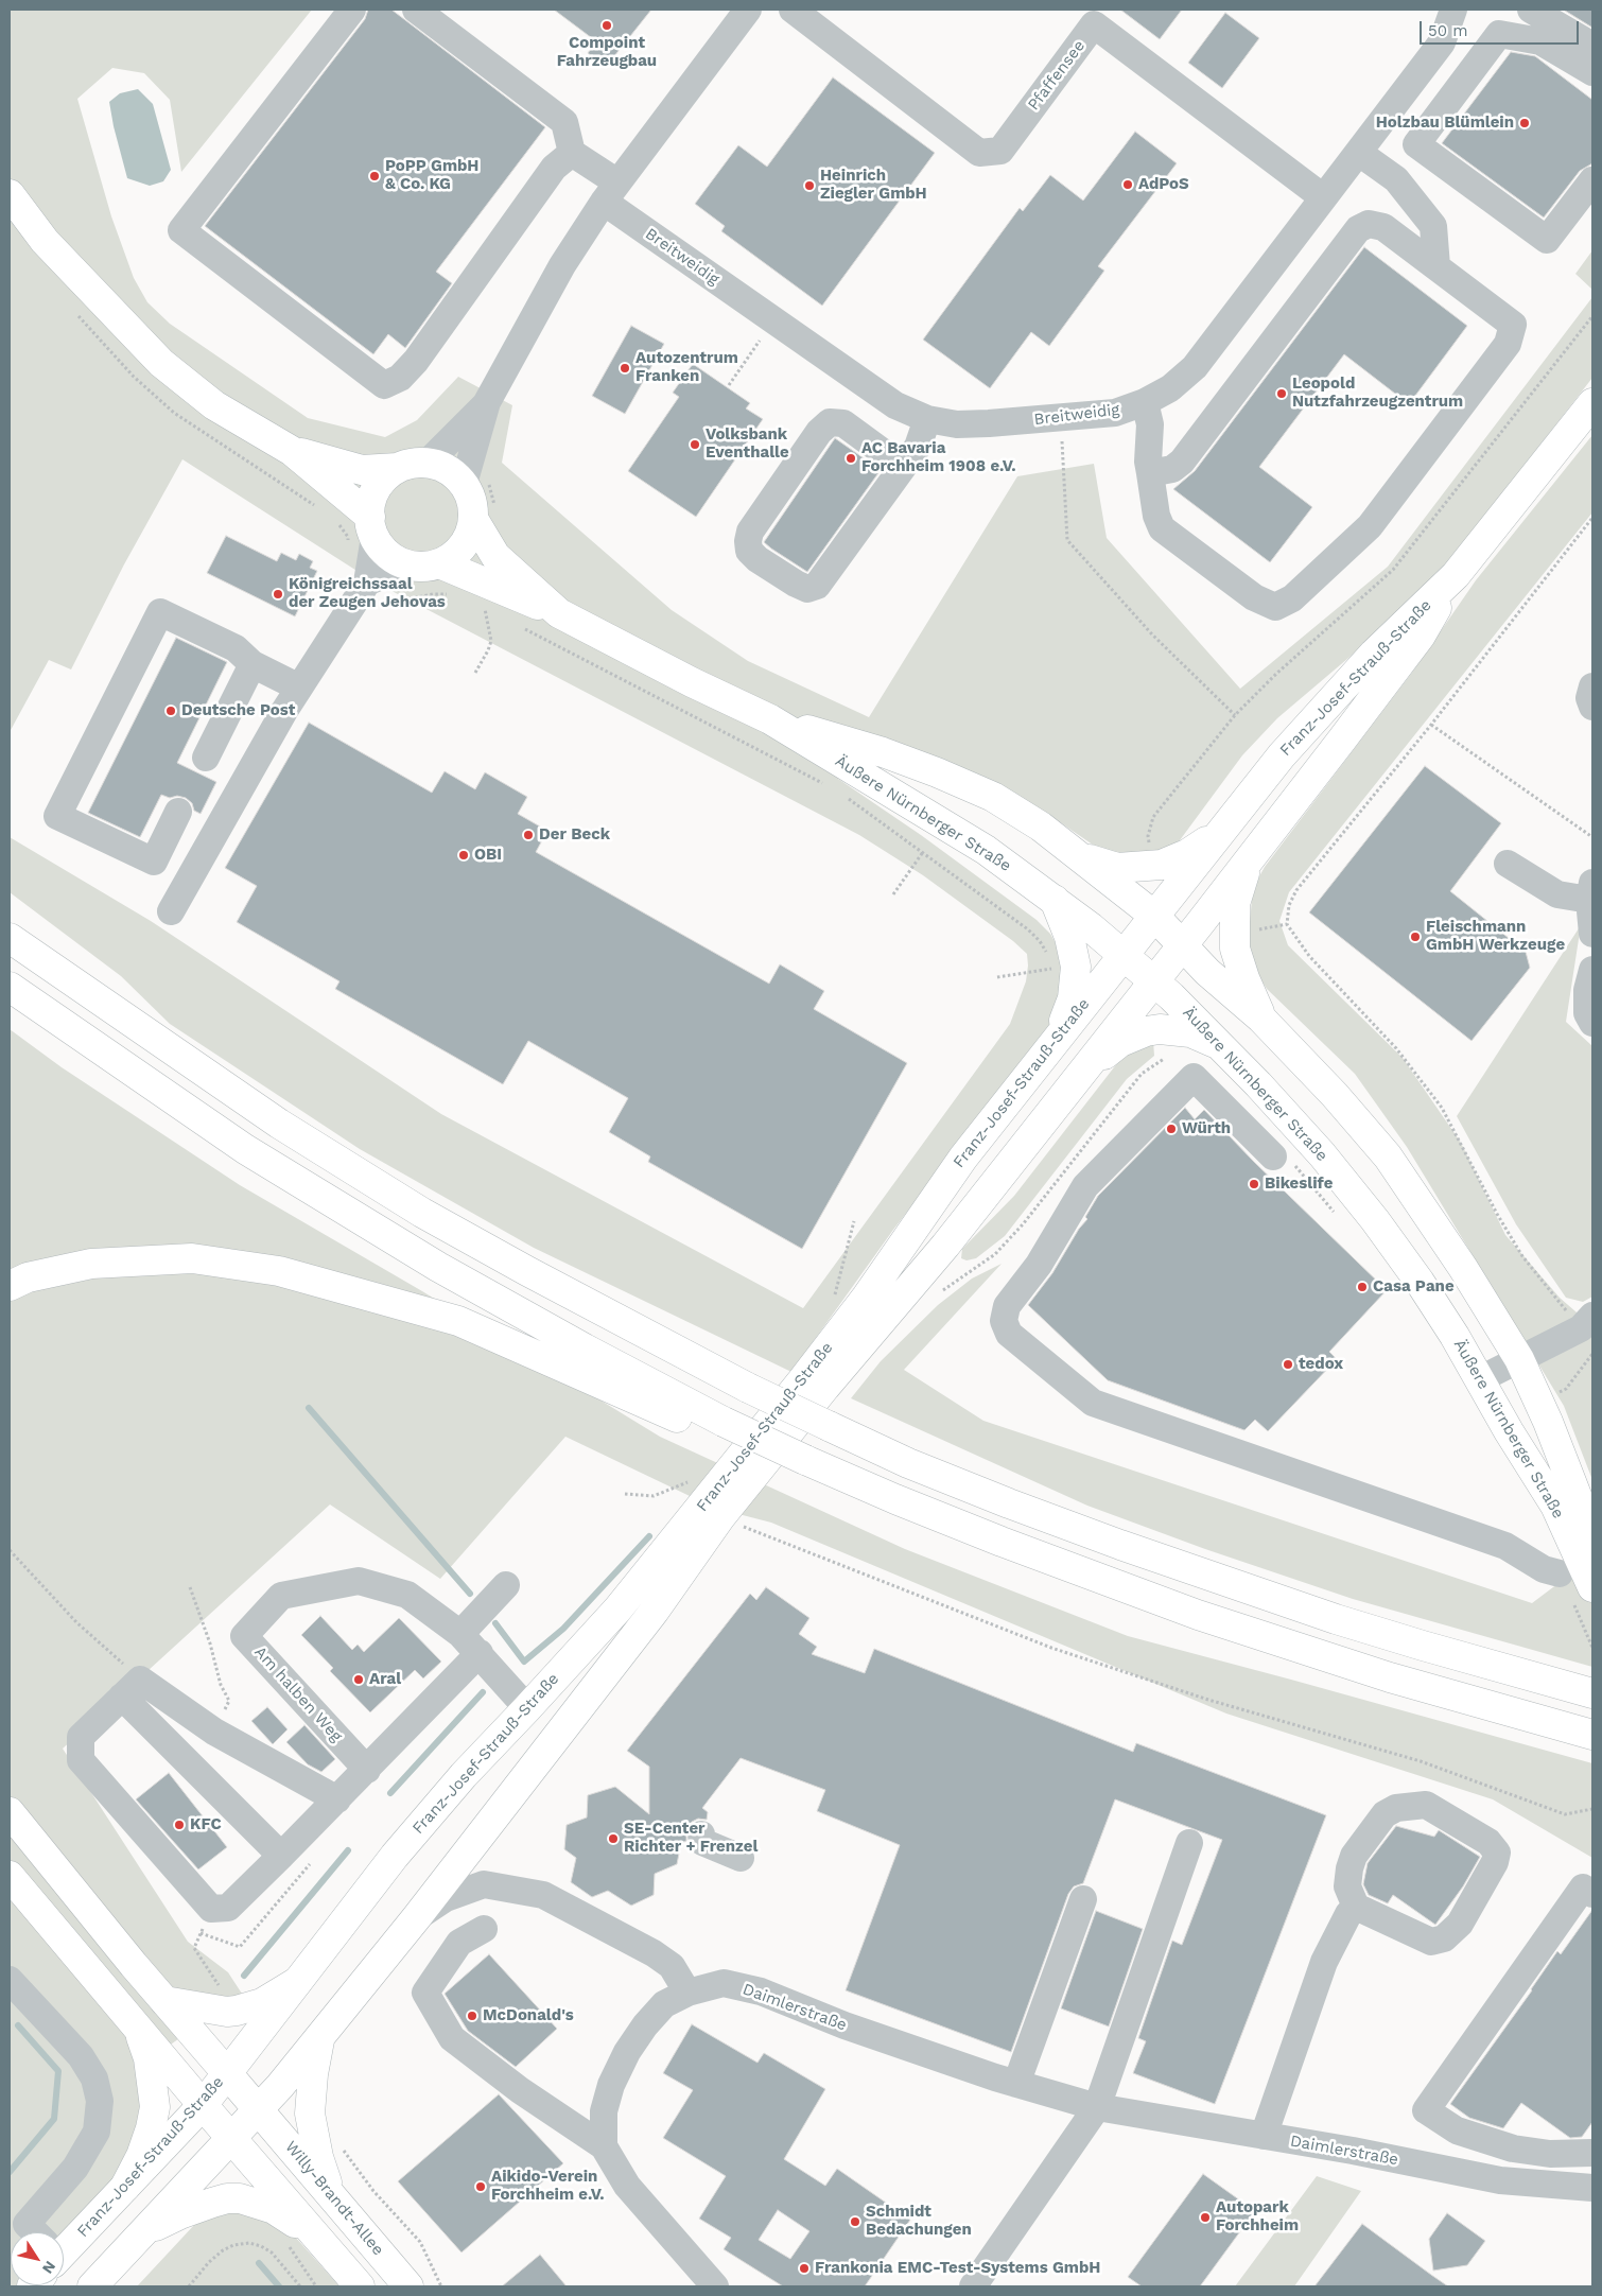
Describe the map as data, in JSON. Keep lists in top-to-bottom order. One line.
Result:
{"streets":{"main road":["Franz-Josef-Strauß-Straße","Äußere Nürnberger Straße","Willy-Brandt-Allee"],"street":["Pfaffensee","Breitweidig","Am halben Weg","Daimlerstraße"]},"crossings":[["Pfaffensee","Breitweidig"],["Franz-Josef-Strauß-Straße","Äußere Nürnberger Straße"],["Franz-Josef-Strauß-Straße","Am halben Weg"],["Franz-Josef-Strauß-Straße","Willy-Brandt-Allee"]],"places":["Compoint Fahrzeugbau","Holzbau Blümlein","PoPP GmbH & Co. KG","AdPoS","Heinrich Ziegler GmbH","Autozentrum Franken","Leopold Nutzfahrzeugzentrum","Volksbank Eventhalle","AC Bavaria Forchheim 1908 e.V.","Königreichssaal der Zeugen Jehovas","Deutsche Post","Der Beck","OBI","Fleischmann GmbH Werkzeuge","Würth","Bikeslife","Casa Pane","tedox","Aral","KFC","SE-Center Richter + Frenzel","McDonald's","Aikido-Verein Forchheim e.V.","Autopark Forchheim","Schmidt Bedachungen","Frankonia EMC-Test-Systems GmbH"],"scale_bar":"50 m","north":"bottom right"}
